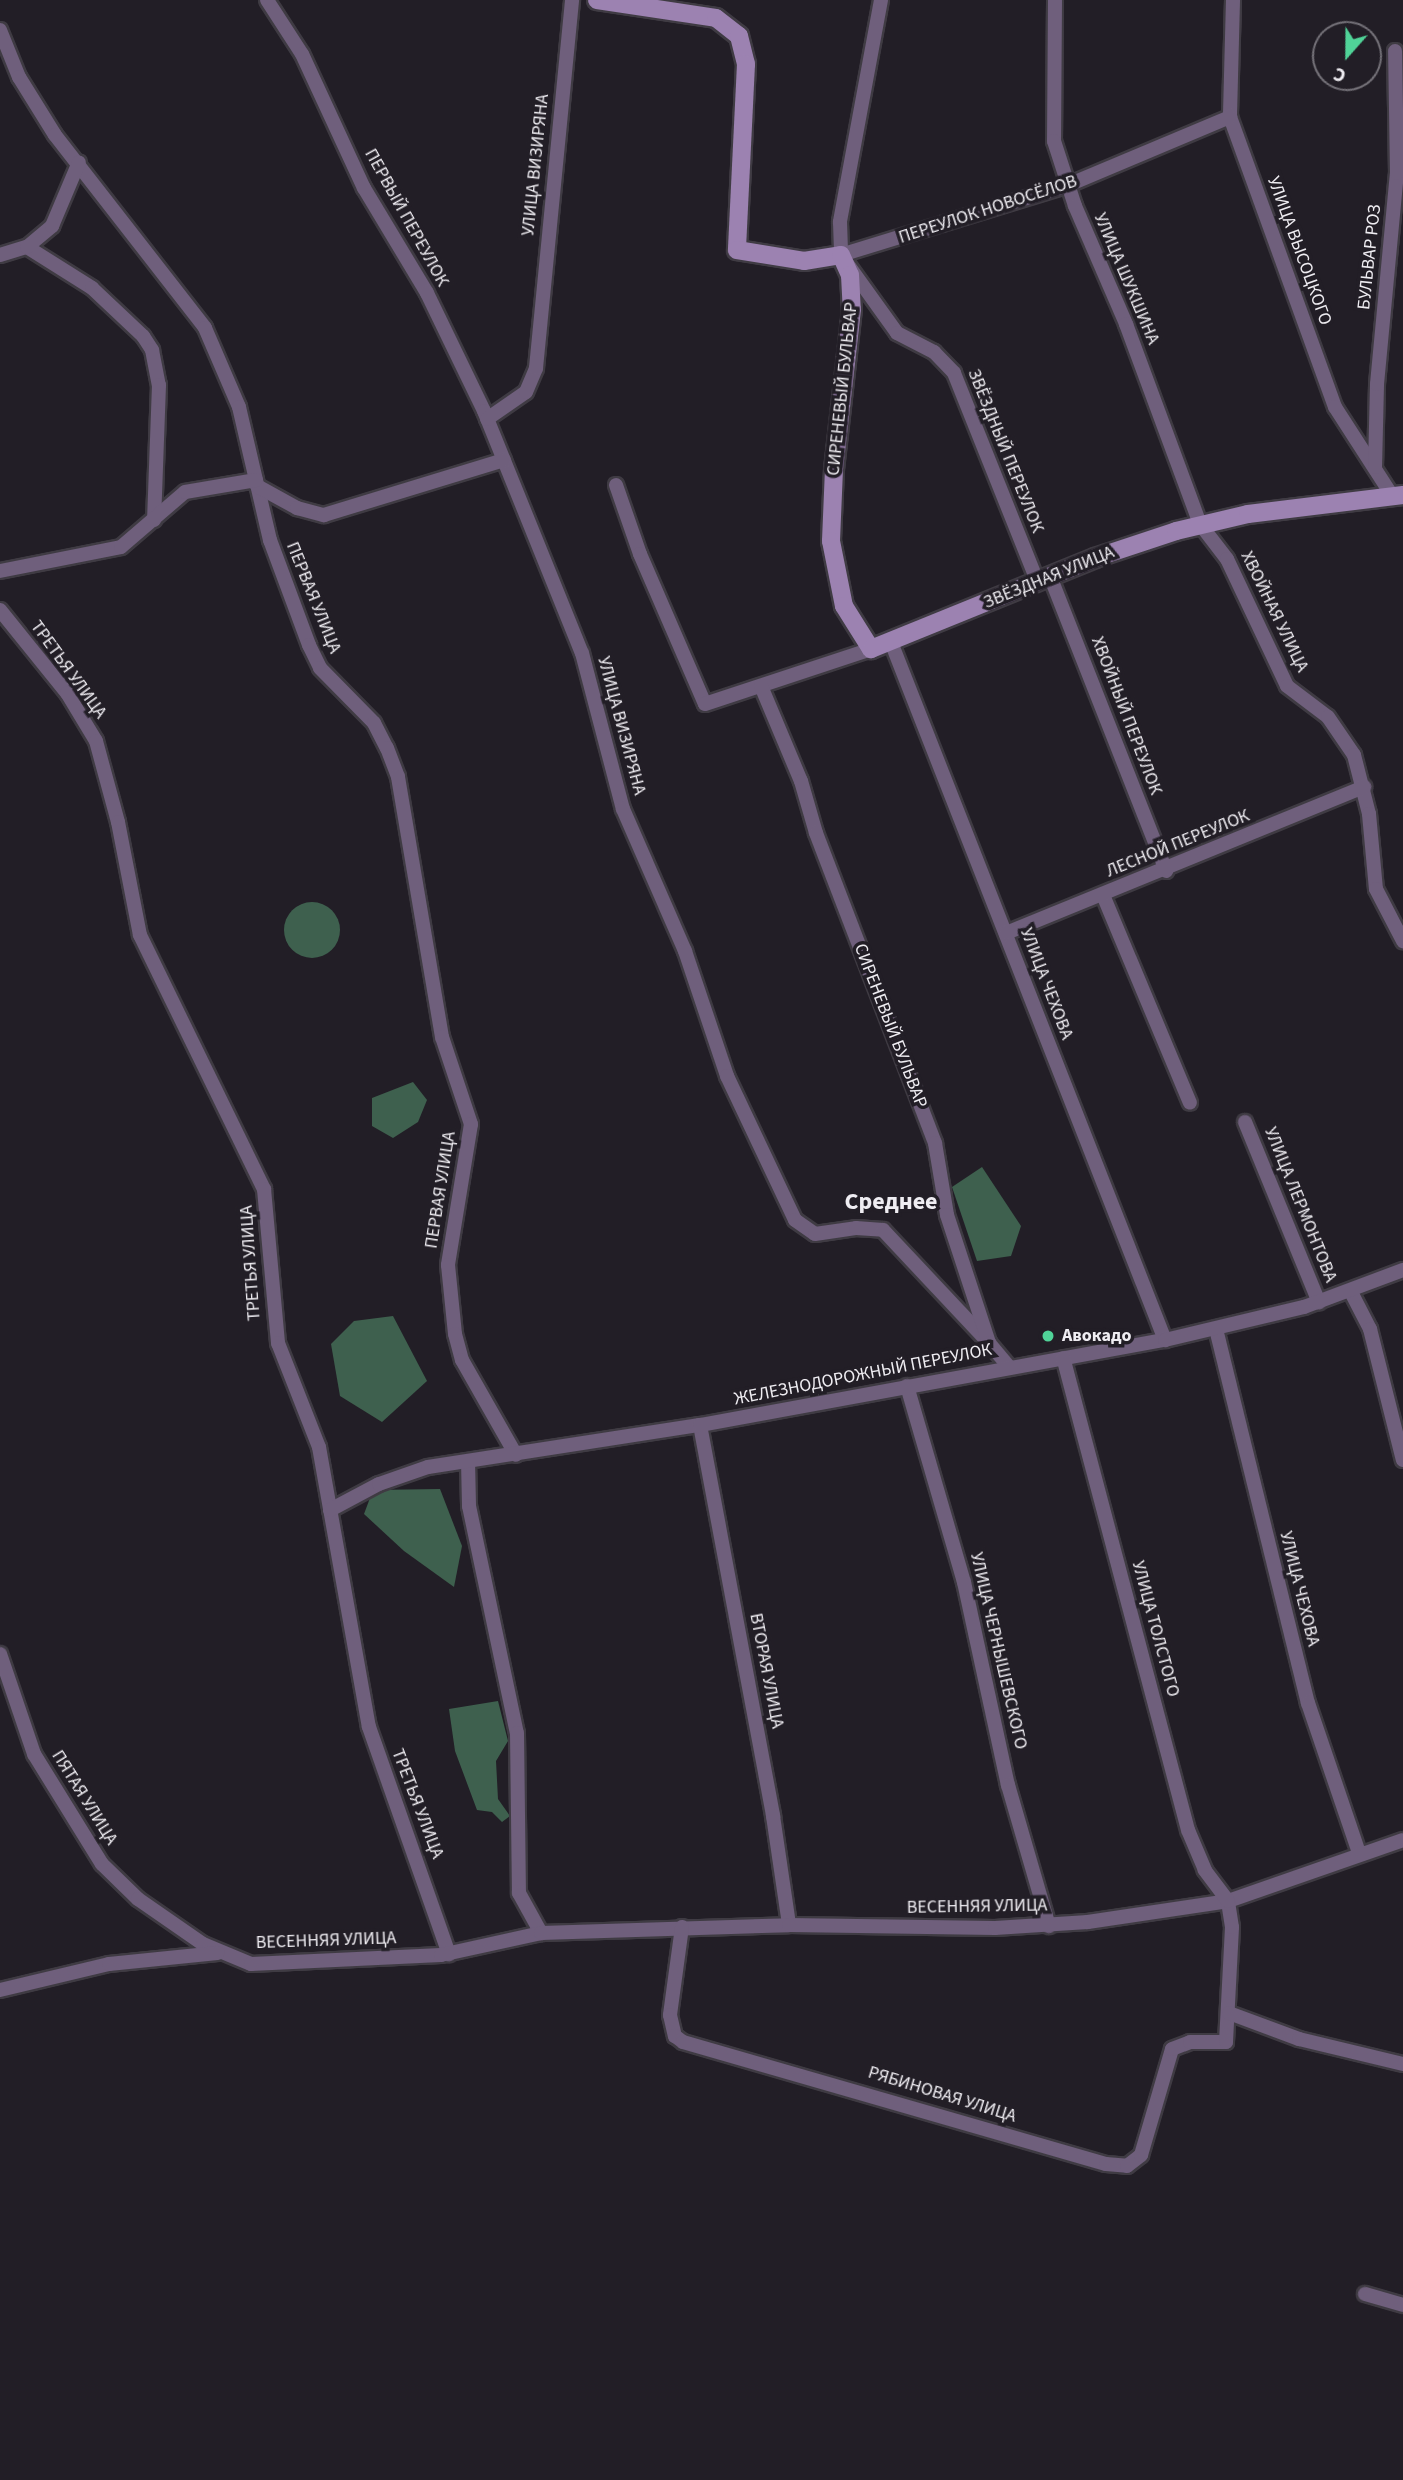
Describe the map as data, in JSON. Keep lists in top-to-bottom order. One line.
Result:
{"streets":{"street":["УЛИЦА ВИЗИРЯНА","ПЕРЕУЛОК НОВОСЁЛОВ","ПЕРВЫЙ ПЕРЕУЛОК","УЛИЦА ВЫСОЦКОГО","БУЛЬВАР РОЗ","УЛИЦА ШУКШИНА","СИРЕНЕВЫЙ БУЛЬВАР","ЗВЁЗДНЫЙ ПЕРЕУЛОК","ЗВЁЗДНАЯ УЛИЦА","ПЕРВАЯ УЛИЦА","ХВОЙНАЯ УЛИЦА","ТРЕТЬЯ УЛИЦА","ХВОЙНЫЙ ПЕРЕУЛОК","ЛЕСНОЙ ПЕРЕУЛОК","УЛИЦА ЧЕХОВА","УЛИЦА ЛЕРМОНТОВА","ЖЕЛЕЗНОДОРОЖНЫЙ ПЕРЕУЛОК","УЛИЦА ТОЛСТОГО","УЛИЦА ЧЕРНЫШЕВСКОГО","ВТОРАЯ УЛИЦА","ПЯТАЯ УЛИЦА","ВЕСЕННЯЯ УЛИЦА","РЯБИНОВАЯ УЛИЦА"]},"crossings":[["УЛИЦА ВИЗИРЯНА","ПЕРВЫЙ ПЕРЕУЛОК"],["УЛИЦА ВИЗИРЯНА","СИРЕНЕВЫЙ БУЛЬВАР"],["ПЕРЕУЛОК НОВОСЁЛОВ","УЛИЦА ВЫСОЦКОГО"],["ПЕРЕУЛОК НОВОСЁЛОВ","УЛИЦА ШУКШИНА"],["ПЕРЕУЛОК НОВОСЁЛОВ","СИРЕНЕВЫЙ БУЛЬВАР"],["ПЕРЕУЛОК НОВОСЁЛОВ","ЗВЁЗДНЫЙ ПЕРЕУЛОК"],["УЛИЦА ВЫСОЦКОГО","БУЛЬВАР РОЗ"],["УЛИЦА ВЫСОЦКОГО","ЗВЁЗДНАЯ УЛИЦА"],["УЛИЦА ШУКШИНА","ЗВЁЗДНАЯ УЛИЦА"],["УЛИЦА ШУКШИНА","ХВОЙНАЯ УЛИЦА"],["СИРЕНЕВЫЙ БУЛЬВАР","ЗВЁЗДНЫЙ ПЕРЕУЛОК"],["СИРЕНЕВЫЙ БУЛЬВАР","ЗВЁЗДНАЯ УЛИЦА"],["СИРЕНЕВЫЙ БУЛЬВАР","ЖЕЛЕЗНОДОРОЖНЫЙ ПЕРЕУЛОК"],["ЗВЁЗДНЫЙ ПЕРЕУЛОК","ЗВЁЗДНАЯ УЛИЦА"],["ЗВЁЗДНЫЙ ПЕРЕУЛОК","ХВОЙНЫЙ ПЕРЕУЛОК"],["ЗВЁЗДНАЯ УЛИЦА","ХВОЙНАЯ УЛИЦА"],["ЗВЁЗДНАЯ УЛИЦА","ХВОЙНЫЙ ПЕРЕУЛОК"],["ЗВЁЗДНАЯ УЛИЦА","УЛИЦА ЧЕХОВА"],["ПЕРВАЯ УЛИЦА","ЖЕЛЕЗНОДОРОЖНЫЙ ПЕРЕУЛОК"],["ХВОЙНАЯ УЛИЦА","ЛЕСНОЙ ПЕРЕУЛОК"],["ТРЕТЬЯ УЛИЦА","ЖЕЛЕЗНОДОРОЖНЫЙ ПЕРЕУЛОК"],["ТРЕТЬЯ УЛИЦА","ВЕСЕННЯЯ УЛИЦА"],["ХВОЙНЫЙ ПЕРЕУЛОК","ЛЕСНОЙ ПЕРЕУЛОК"],["ЛЕСНОЙ ПЕРЕУЛОК","УЛИЦА ЧЕХОВА"],["УЛИЦА ЧЕХОВА","ЖЕЛЕЗНОДОРОЖНЫЙ ПЕРЕУЛОК"],["УЛИЦА ЧЕХОВА","ВЕСЕННЯЯ УЛИЦА"],["УЛИЦА ЛЕРМОНТОВА","ЖЕЛЕЗНОДОРОЖНЫЙ ПЕРЕУЛОК"],["ЖЕЛЕЗНОДОРОЖНЫЙ ПЕРЕУЛОК","УЛИЦА ТОЛСТОГО"],["ЖЕЛЕЗНОДОРОЖНЫЙ ПЕРЕУЛОК","УЛИЦА ЧЕРНЫШЕВСКОГО"],["ЖЕЛЕЗНОДОРОЖНЫЙ ПЕРЕУЛОК","ВТОРАЯ УЛИЦА"],["УЛИЦА ТОЛСТОГО","ВЕСЕННЯЯ УЛИЦА"],["УЛИЦА ЧЕРНЫШЕВСКОГО","ВЕСЕННЯЯ УЛИЦА"],["ВТОРАЯ УЛИЦА","ВЕСЕННЯЯ УЛИЦА"],["ПЯТАЯ УЛИЦА","ВЕСЕННЯЯ УЛИЦА"],["ВЕСЕННЯЯ УЛИЦА","РЯБИНОВАЯ УЛИЦА"]],"districts":["Среднее"],"places":["Авокадо"],"north":"bottom"}
